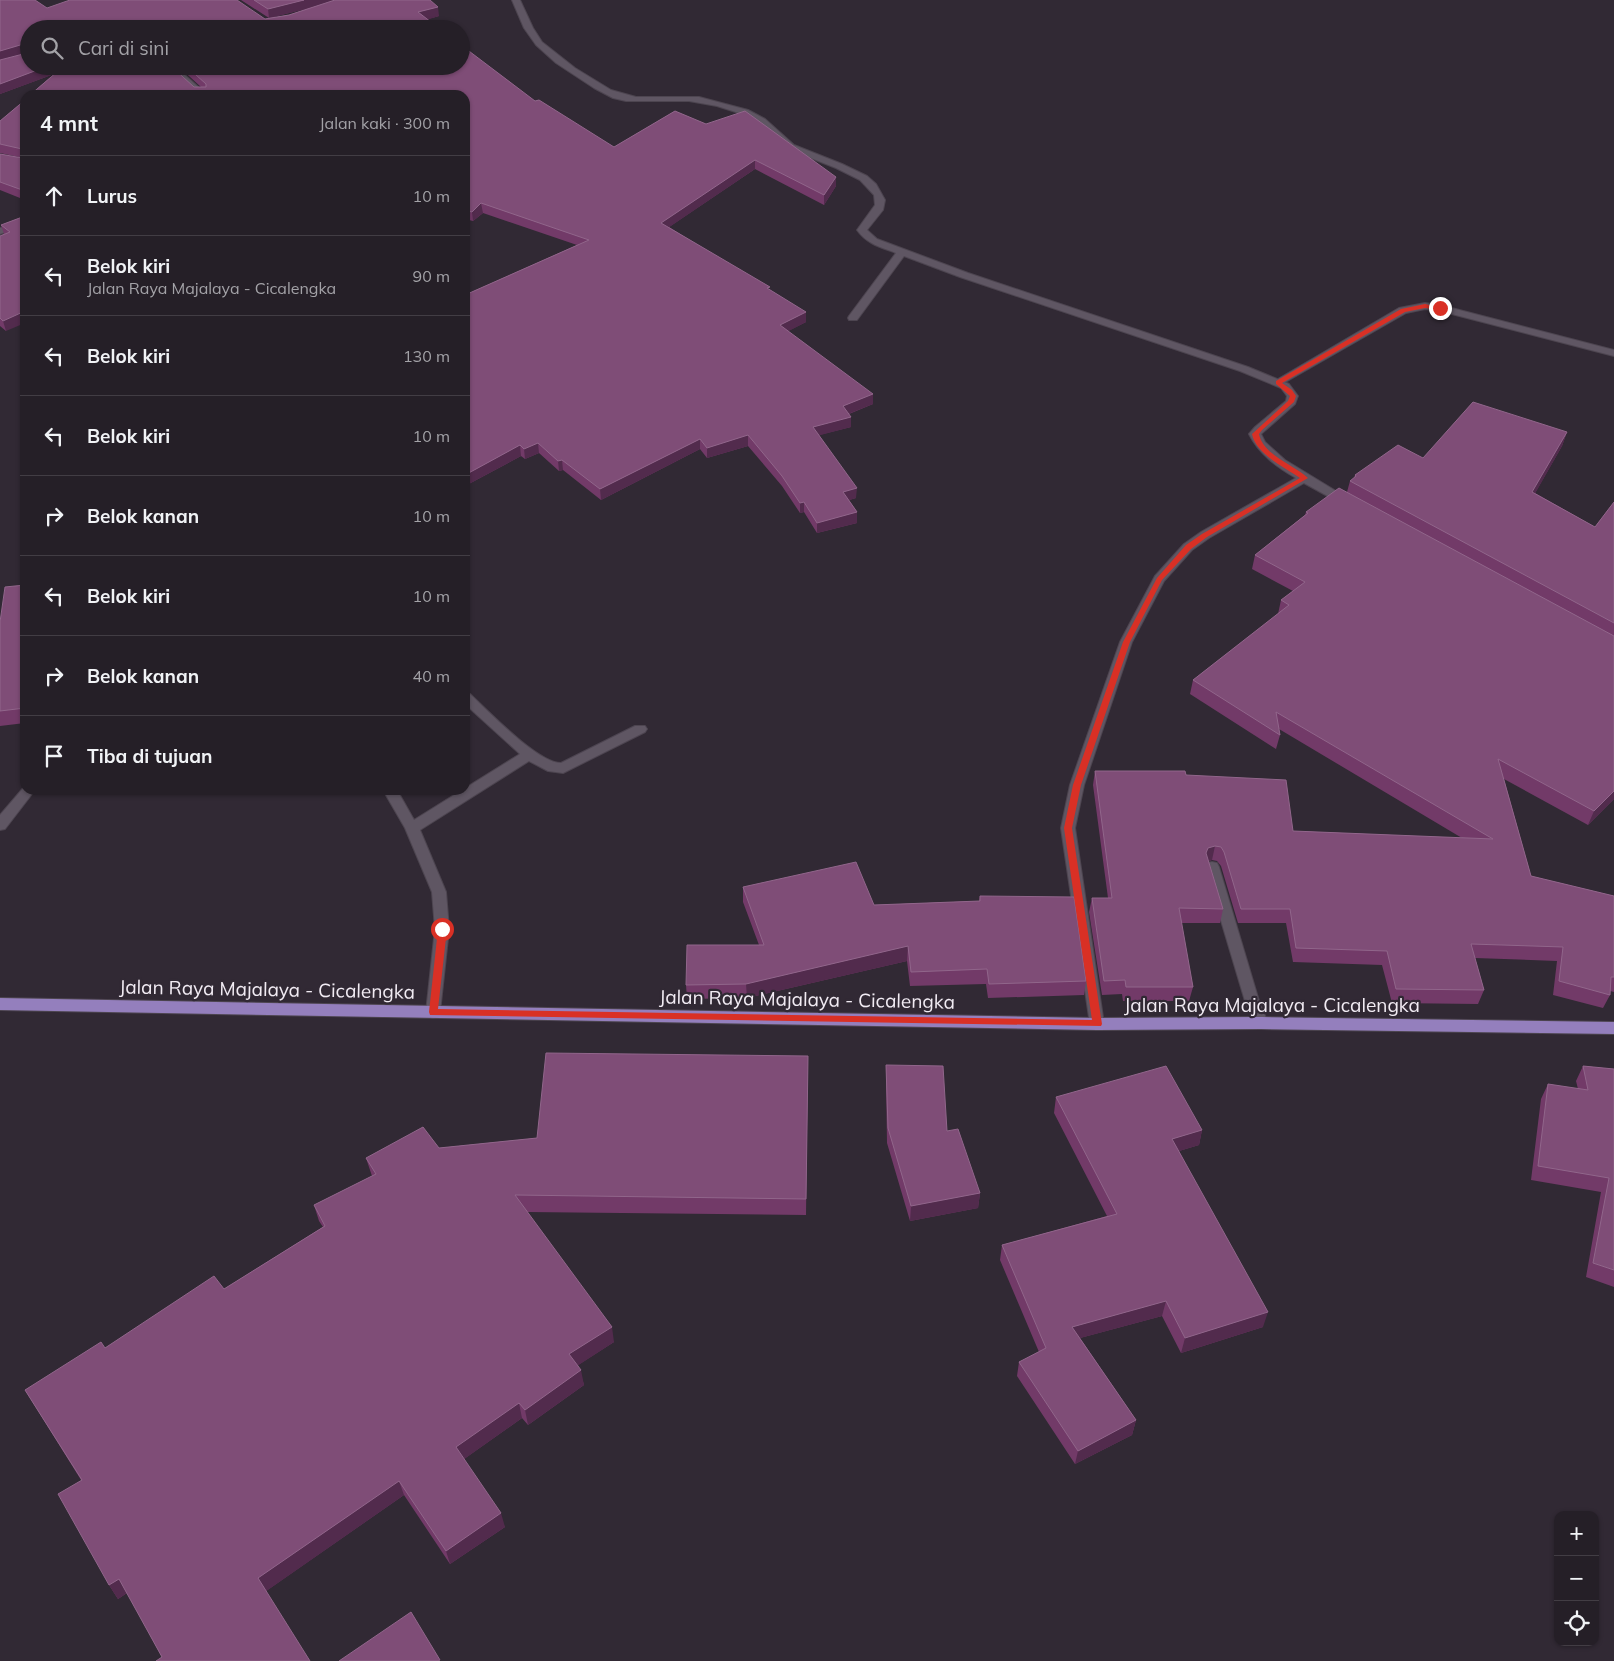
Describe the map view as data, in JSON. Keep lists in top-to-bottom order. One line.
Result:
{"streets":{"main road":["Jalan Raya Majalaya - Cicalengka"]},"page":{"search":"Cari di sini","heading":["4 mnt","Jalan kaki · 300 m"],"list":[["Lurus","10 m"],["Belok kiri","Jalan Raya Majalaya - Cicalengka","90 m"],["Belok kiri","130 m"],["Belok kiri","10 m"],["Belok kanan","10 m"],["Belok kiri","10 m"],["Belok kanan","40 m"],"Tiba di tujuan"],"map_buttons":["+","−"]}}
